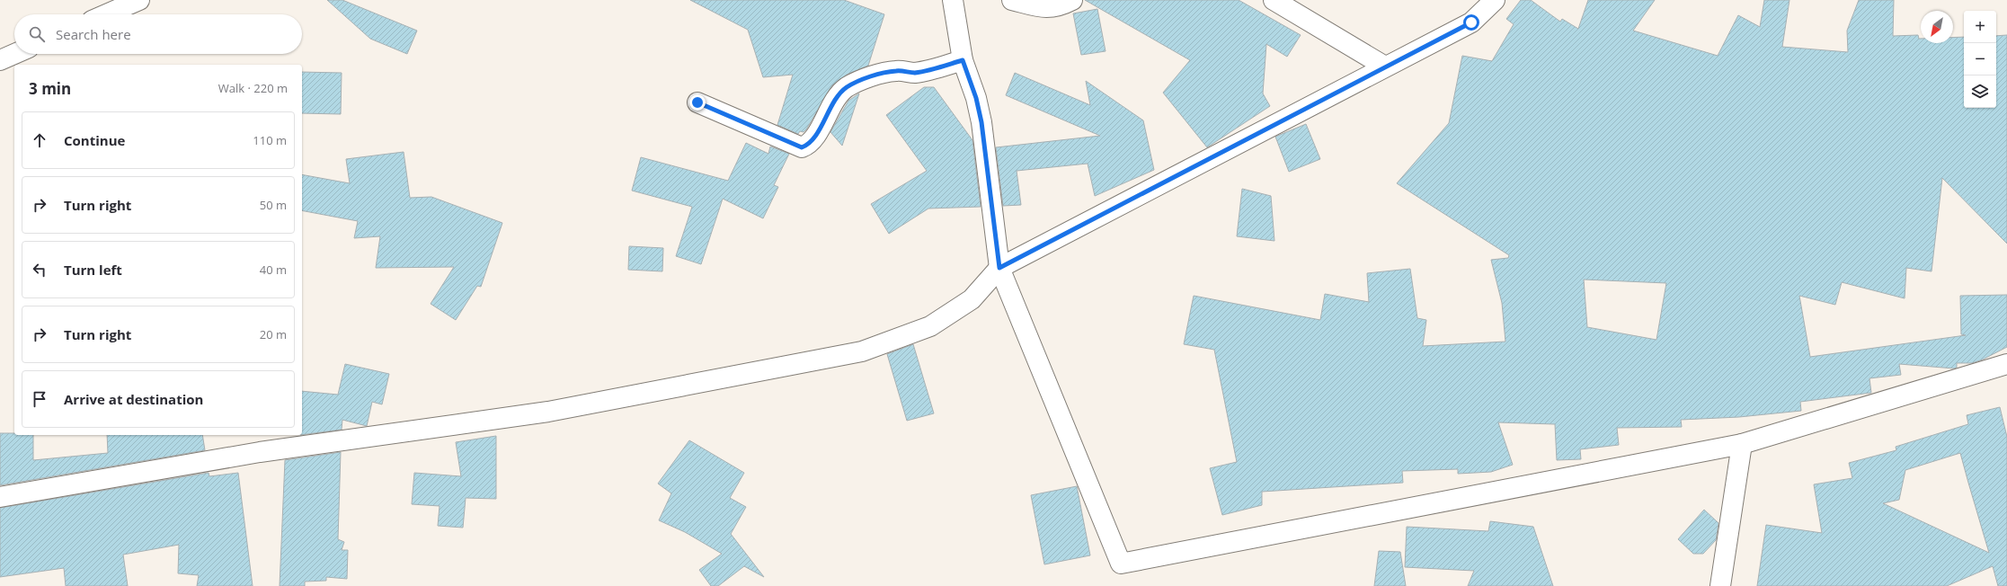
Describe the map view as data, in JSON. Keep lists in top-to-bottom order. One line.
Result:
{"north":"bottom left","page":{"map_buttons":["+","−"],"search":"Search here","heading":["3 min","Walk · 220 m"],"list":[["Continue","110 m"],["Turn right","50 m"],["Turn left","40 m"],["Turn right","20 m"],"Arrive at destination"]}}
